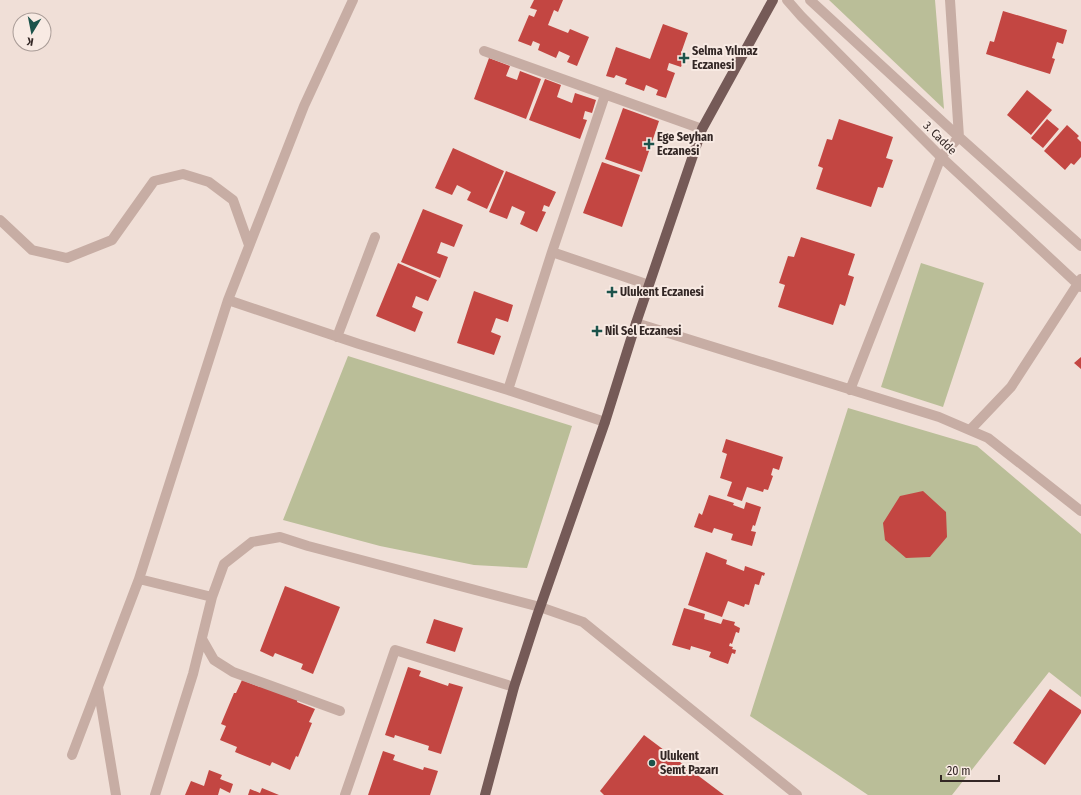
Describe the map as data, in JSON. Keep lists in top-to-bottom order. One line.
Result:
{"streets":{"street":["3. Cadde"]},"places":{"health":["Selma Yılmaz Eczanesi","Ege Seyhan Eczanesi","Ulukent Eczanesi","Nil Sel Eczanesi"],"other":["Ulukent Semt Pazarı"]},"scale_bar":"20 m","north":"bottom"}
